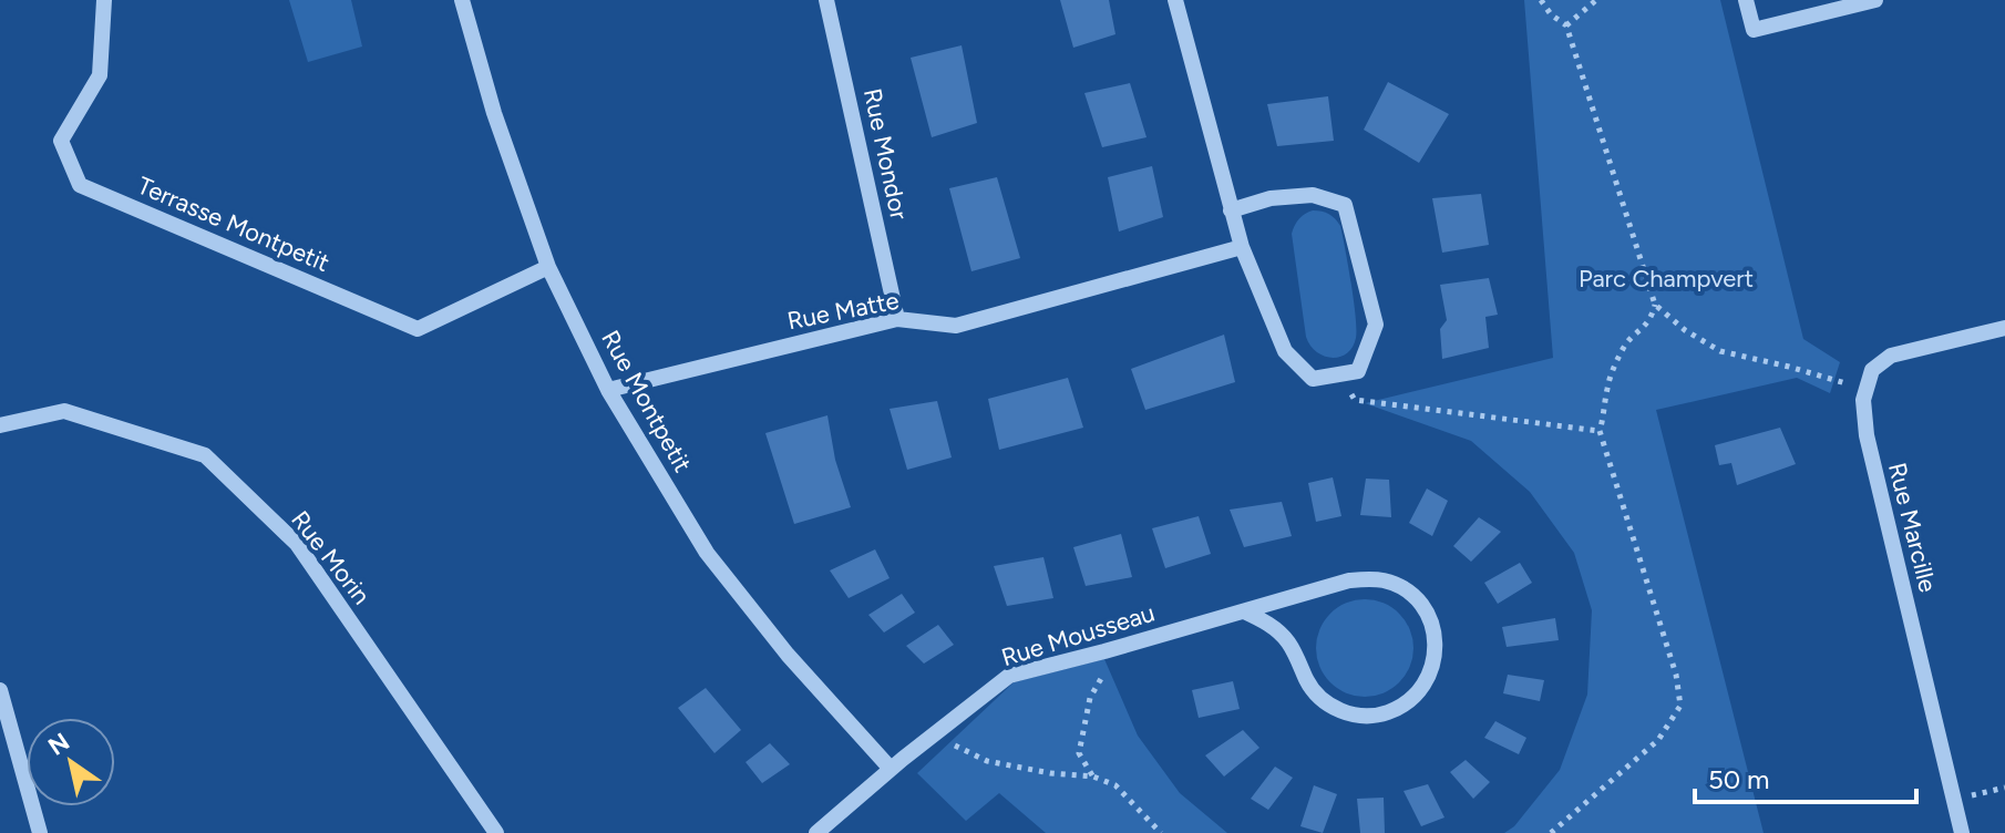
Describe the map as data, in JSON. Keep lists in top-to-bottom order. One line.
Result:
{"streets":{"street":["Rue Mondor","Terrasse Montpetit","Rue Matte","Rue Montpetit","Rue Marcille","Rue Morin","Rue Mousseau"]},"crossings":[["Rue Mondor","Rue Matte"],["Terrasse Montpetit","Rue Montpetit"],["Rue Matte","Rue Montpetit"],["Rue Montpetit","Rue Mousseau"]],"parks":["Parc Champvert"],"scale_bar":"50 m","north":"top left"}
